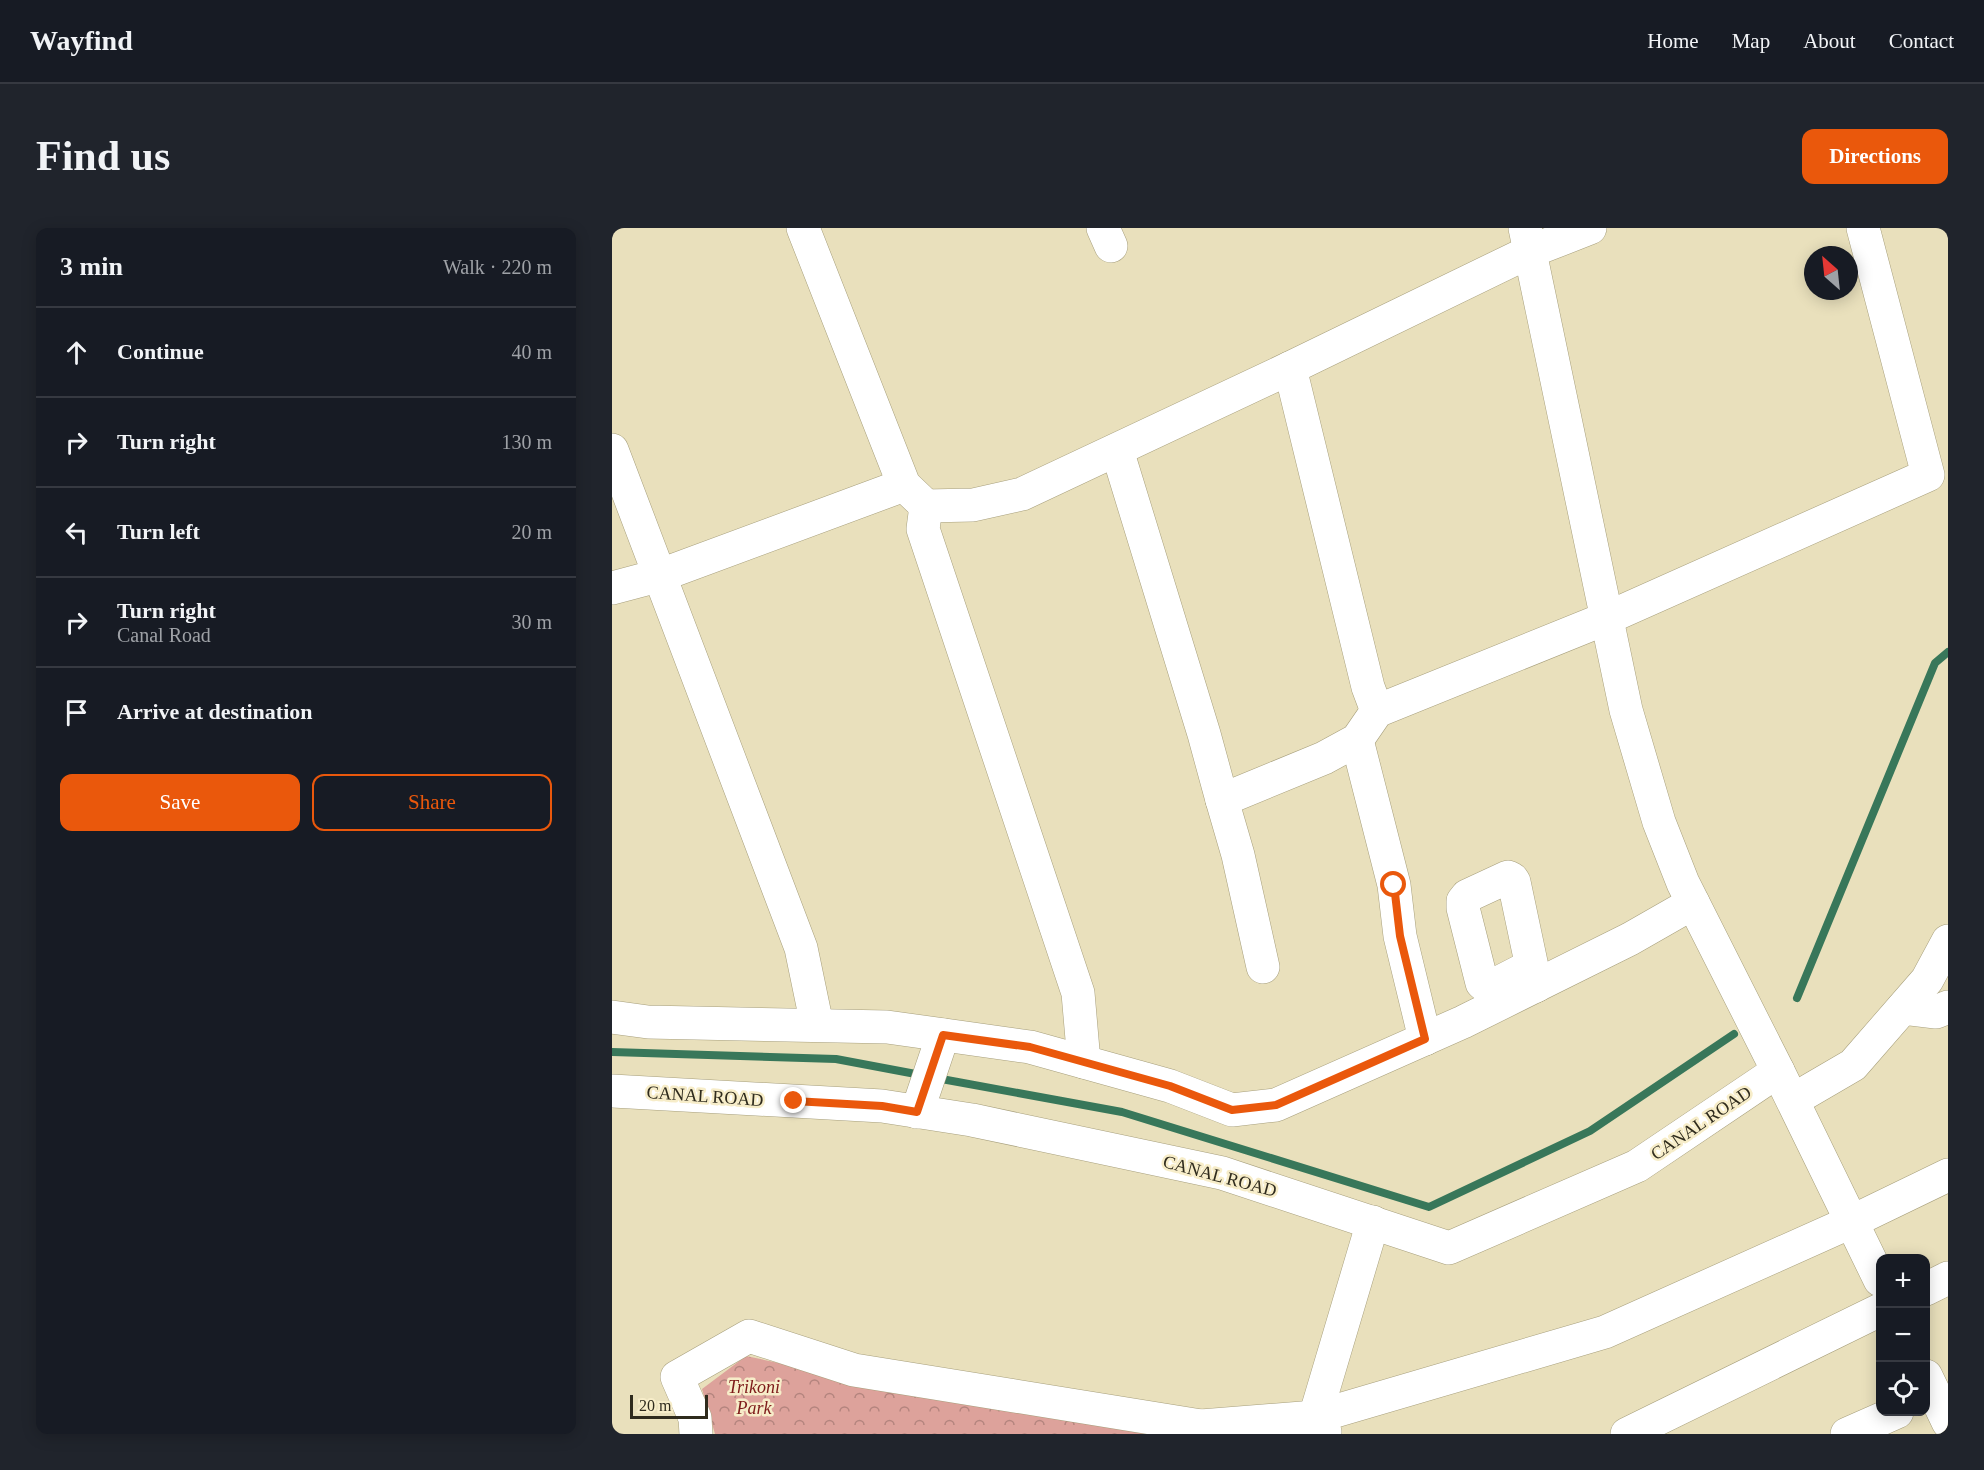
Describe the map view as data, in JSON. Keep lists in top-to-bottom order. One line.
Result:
{"streets":{"street":["CANAL ROAD"]},"parks":["Trikoni Park"],"scale_bar":"20 m","north":"top left","page":{"header":"Wayfind","nav":["Home","Map","About","Contact"],"buttons":["Directions",["Save","Share"]],"title":"Find us","heading":["3 min","Walk · 220 m"],"list":[["Continue","40 m"],["Turn right","130 m"],["Turn left","20 m"],["Turn right","Canal Road","30 m"],"Arrive at destination"],"map_buttons":["+","−"],"scale":"20 m"}}
